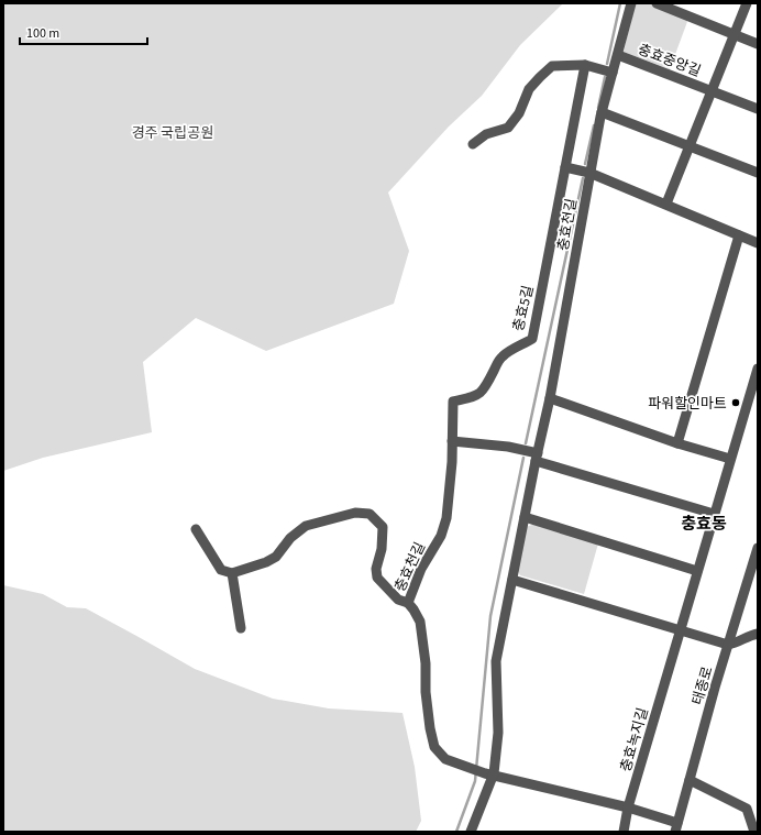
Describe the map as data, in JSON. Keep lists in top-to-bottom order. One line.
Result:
{"streets":{"street":["충효중앙길","충효천길","충효5길","태종로","충효녹지길"]},"crossings":[["충효중앙길","충효천길"],["충효천길","충효5길"]],"districts":["충효동"],"parks":["경주 국립공원"],"places":["파워할인마트"],"scale_bar":"100 m"}
